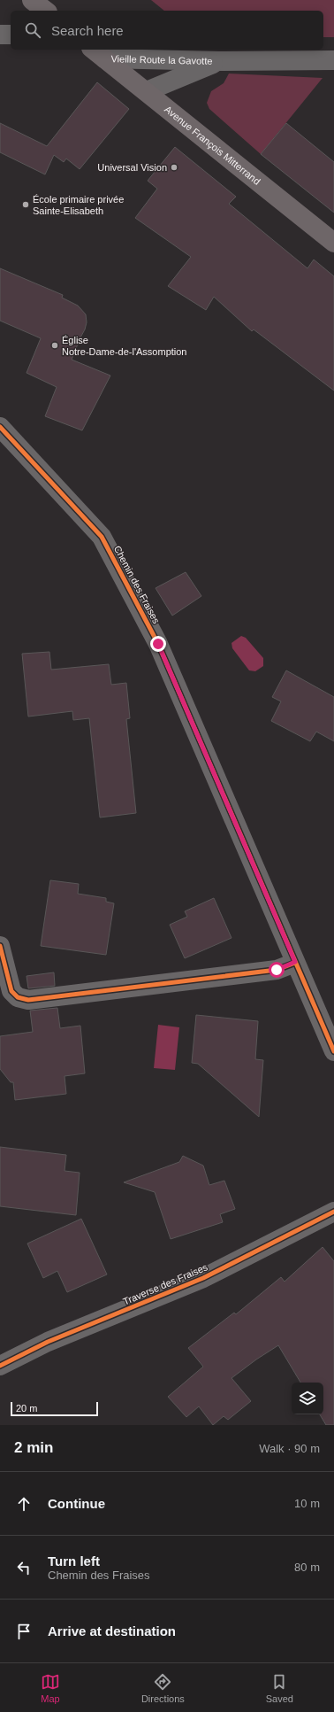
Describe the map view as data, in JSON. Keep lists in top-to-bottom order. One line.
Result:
{"streets":{"main road":["Avenue François Mitterrand"],"street":["Vieille Route la Gavotte","Chemin des Fraises","Traverse des Fraises"]},"crossings":[["Vieille Route la Gavotte","Avenue François Mitterrand"]],"places":["Universal Vision","École primaire privée Sainte-Elisabeth","Église Notre-Dame-de-l'Assomption"],"scale_bar":"20 m","page":{"search":"Search here","scale":"20 m","heading":["2 min","Walk · 90 m"],"list":[["Continue","10 m"],["Turn left","Chemin des Fraises","80 m"],"Arrive at destination"],"nav":["Map","Directions","Saved"]}}
